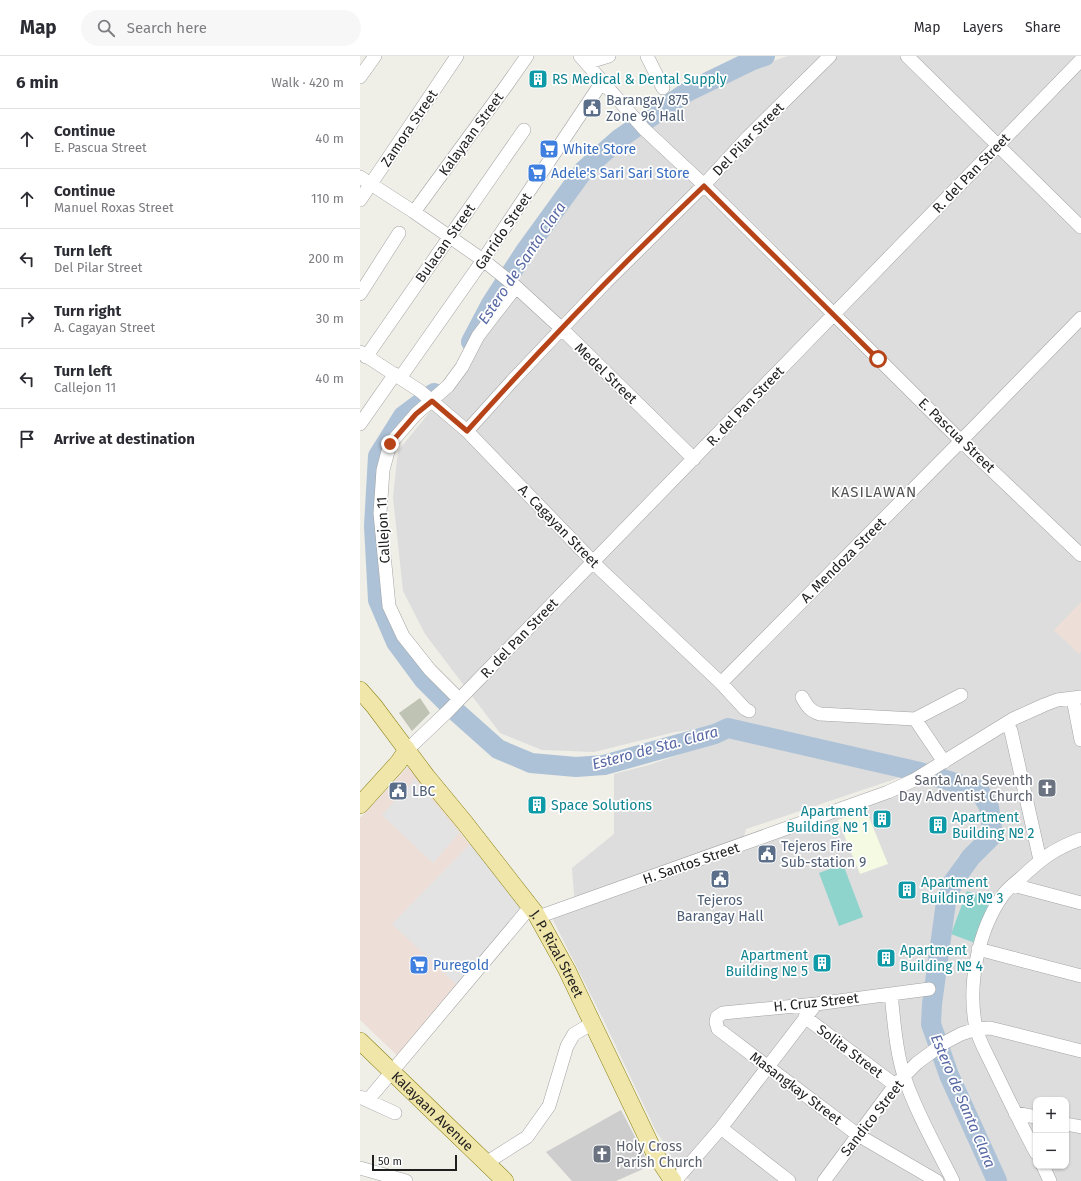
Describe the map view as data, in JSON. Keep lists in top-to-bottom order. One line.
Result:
{"streets":{"main road":["J. P. Rizal Street","Kalayaan Avenue"],"street":["Zamora Street","Kalayaan Street","Del Pilar Street","R. del Pan Street","Garrido Street","Bulacan Street","Medel Street","E. Pascua Street","A. Cagayan Street","Callejon 11","A. Mendoza Street","H. Santos Street","H. Cruz Street","Solita Street","Masangkay Street","Sandico Street"]},"crossings":[["Zamora Street","Medel Street"],["Kalayaan Street","Medel Street"],["Del Pilar Street","Medel Street"],["Del Pilar Street","E. Pascua Street"],["Del Pilar Street","A. Cagayan Street"],["R. del Pan Street","Medel Street"],["R. del Pan Street","E. Pascua Street"],["R. del Pan Street","A. Cagayan Street"],["R. del Pan Street","Callejon 11"],["R. del Pan Street","J. P. Rizal Street"],["Garrido Street","Medel Street"],["Garrido Street","E. Pascua Street"],["Garrido Street","A. Cagayan Street"],["Bulacan Street","Medel Street"],["Bulacan Street","A. Cagayan Street"],["Medel Street","Callejon 11"],["E. Pascua Street","A. Mendoza Street"],["A. Cagayan Street","Callejon 11"],["A. Cagayan Street","A. Mendoza Street"],["H. Santos Street","J. P. Rizal Street"],["H. Cruz Street","Masangkay Street"],["Solita Street","Sandico Street"],["Masangkay Street","Sandico Street"]],"districts":["KASILAWAN"],"water":["Estero de Santa Clara","Estero de Sta. Clara"],"places":{"building":["RS Medical & Dental Supply","Space Solutions","Apartment Building № 1","Apartment Building № 2","Apartment Building № 3","Apartment Building № 4","Apartment Building № 5"],"public building":["Barangay 875 Zone 96 Hall","LBC","Tejeros Fire Sub-station 9","Tejeros Barangay Hall"],"supermarket":["White Store","Adele's Sari Sari Store","Puregold"],"church":["Santa Ana Seventh Day Adventist Church","Holy Cross Parish Church"]},"scale_bar":"50 m","page":{"header":"Map","search":"Search here","nav":["Map","Layers","Share"],"heading":["6 min","Walk · 420 m"],"list":[["Continue","E. Pascua Street","40 m"],["Continue","Manuel Roxas Street","110 m"],["Turn left","Del Pilar Street","200 m"],["Turn right","A. Cagayan Street","30 m"],["Turn left","Callejon 11","40 m"],"Arrive at destination"],"map_buttons":["+","−"],"scale":"50 m"}}
